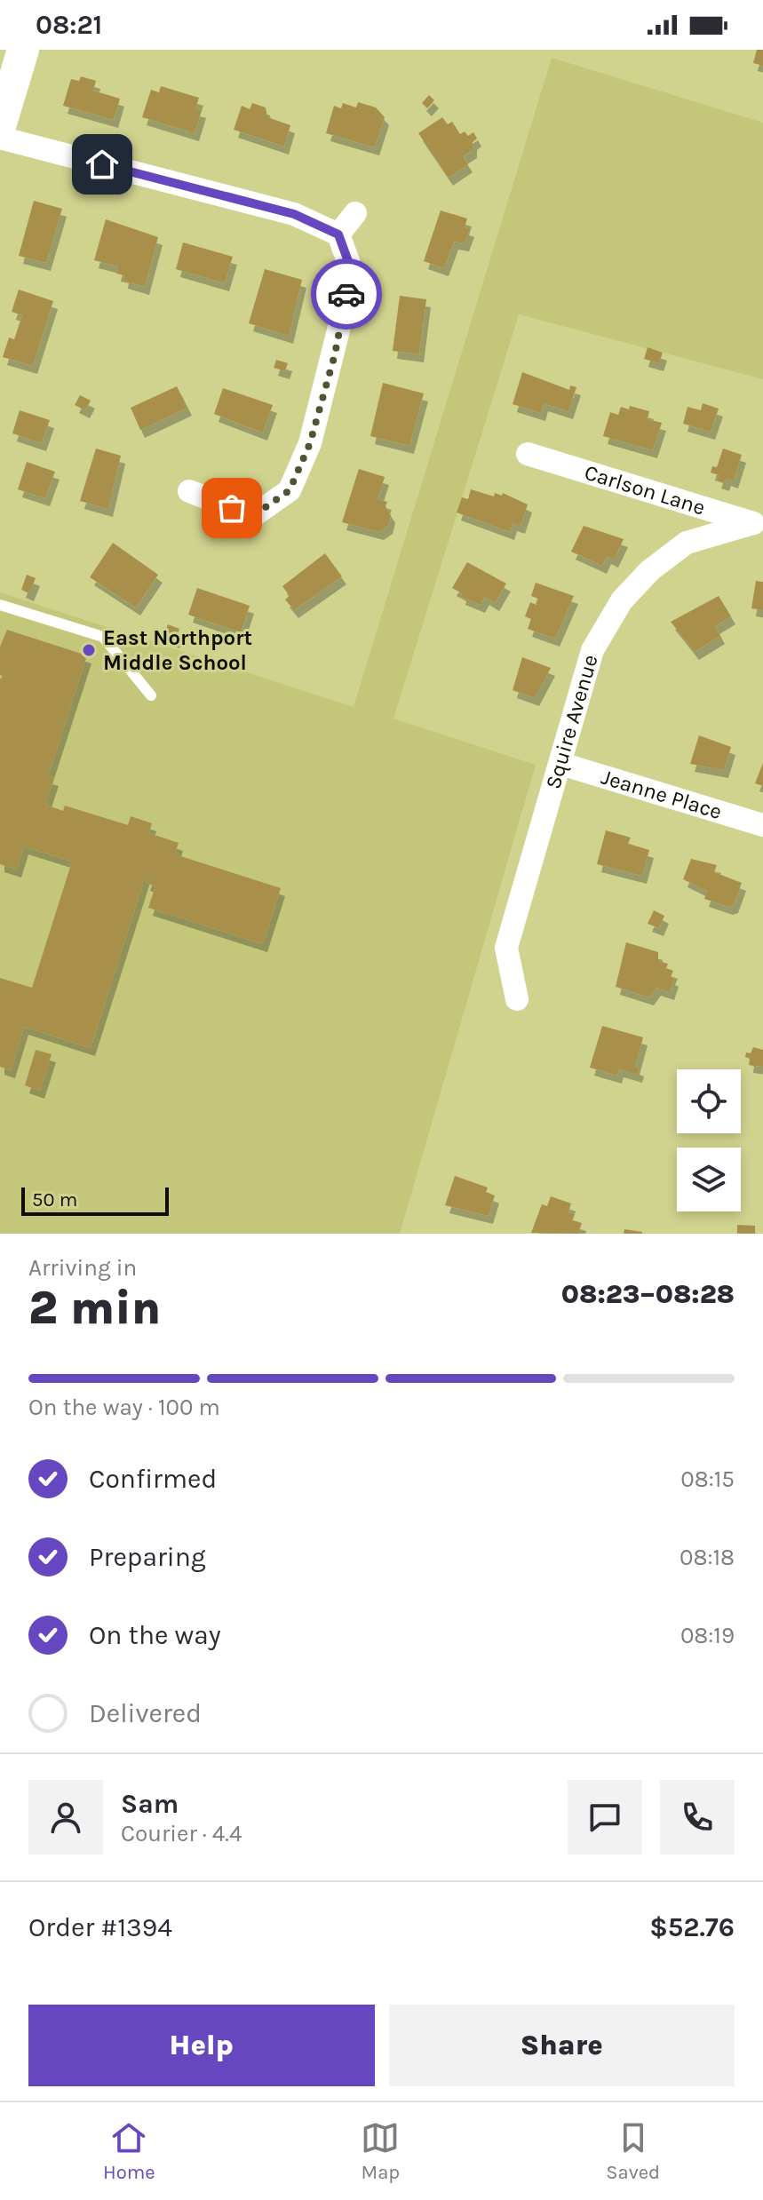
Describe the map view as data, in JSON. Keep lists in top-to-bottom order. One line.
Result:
{"streets":{"street":["Carlson Lane","Squire Avenue","Jeanne Place"]},"crossings":[["Carlson Lane","Squire Avenue"],["Squire Avenue","Jeanne Place"]],"places":["East Northport Middle School"],"scale_bar":"50 m","page":{"status":"08:21","scale":"50 m","heading":["2 min","Arriving in","08:23–08:28"],"panel":["Sam","Courier · 4.4","Order #1394","$52.76"],"bar":"On the way · 100 m","list":[["Confirmed","08:15"],["Preparing","08:18"],["On the way","08:19"],"Delivered"],"buttons":["Help","Share"],"tabs":["Home","Map","Saved"]}}
